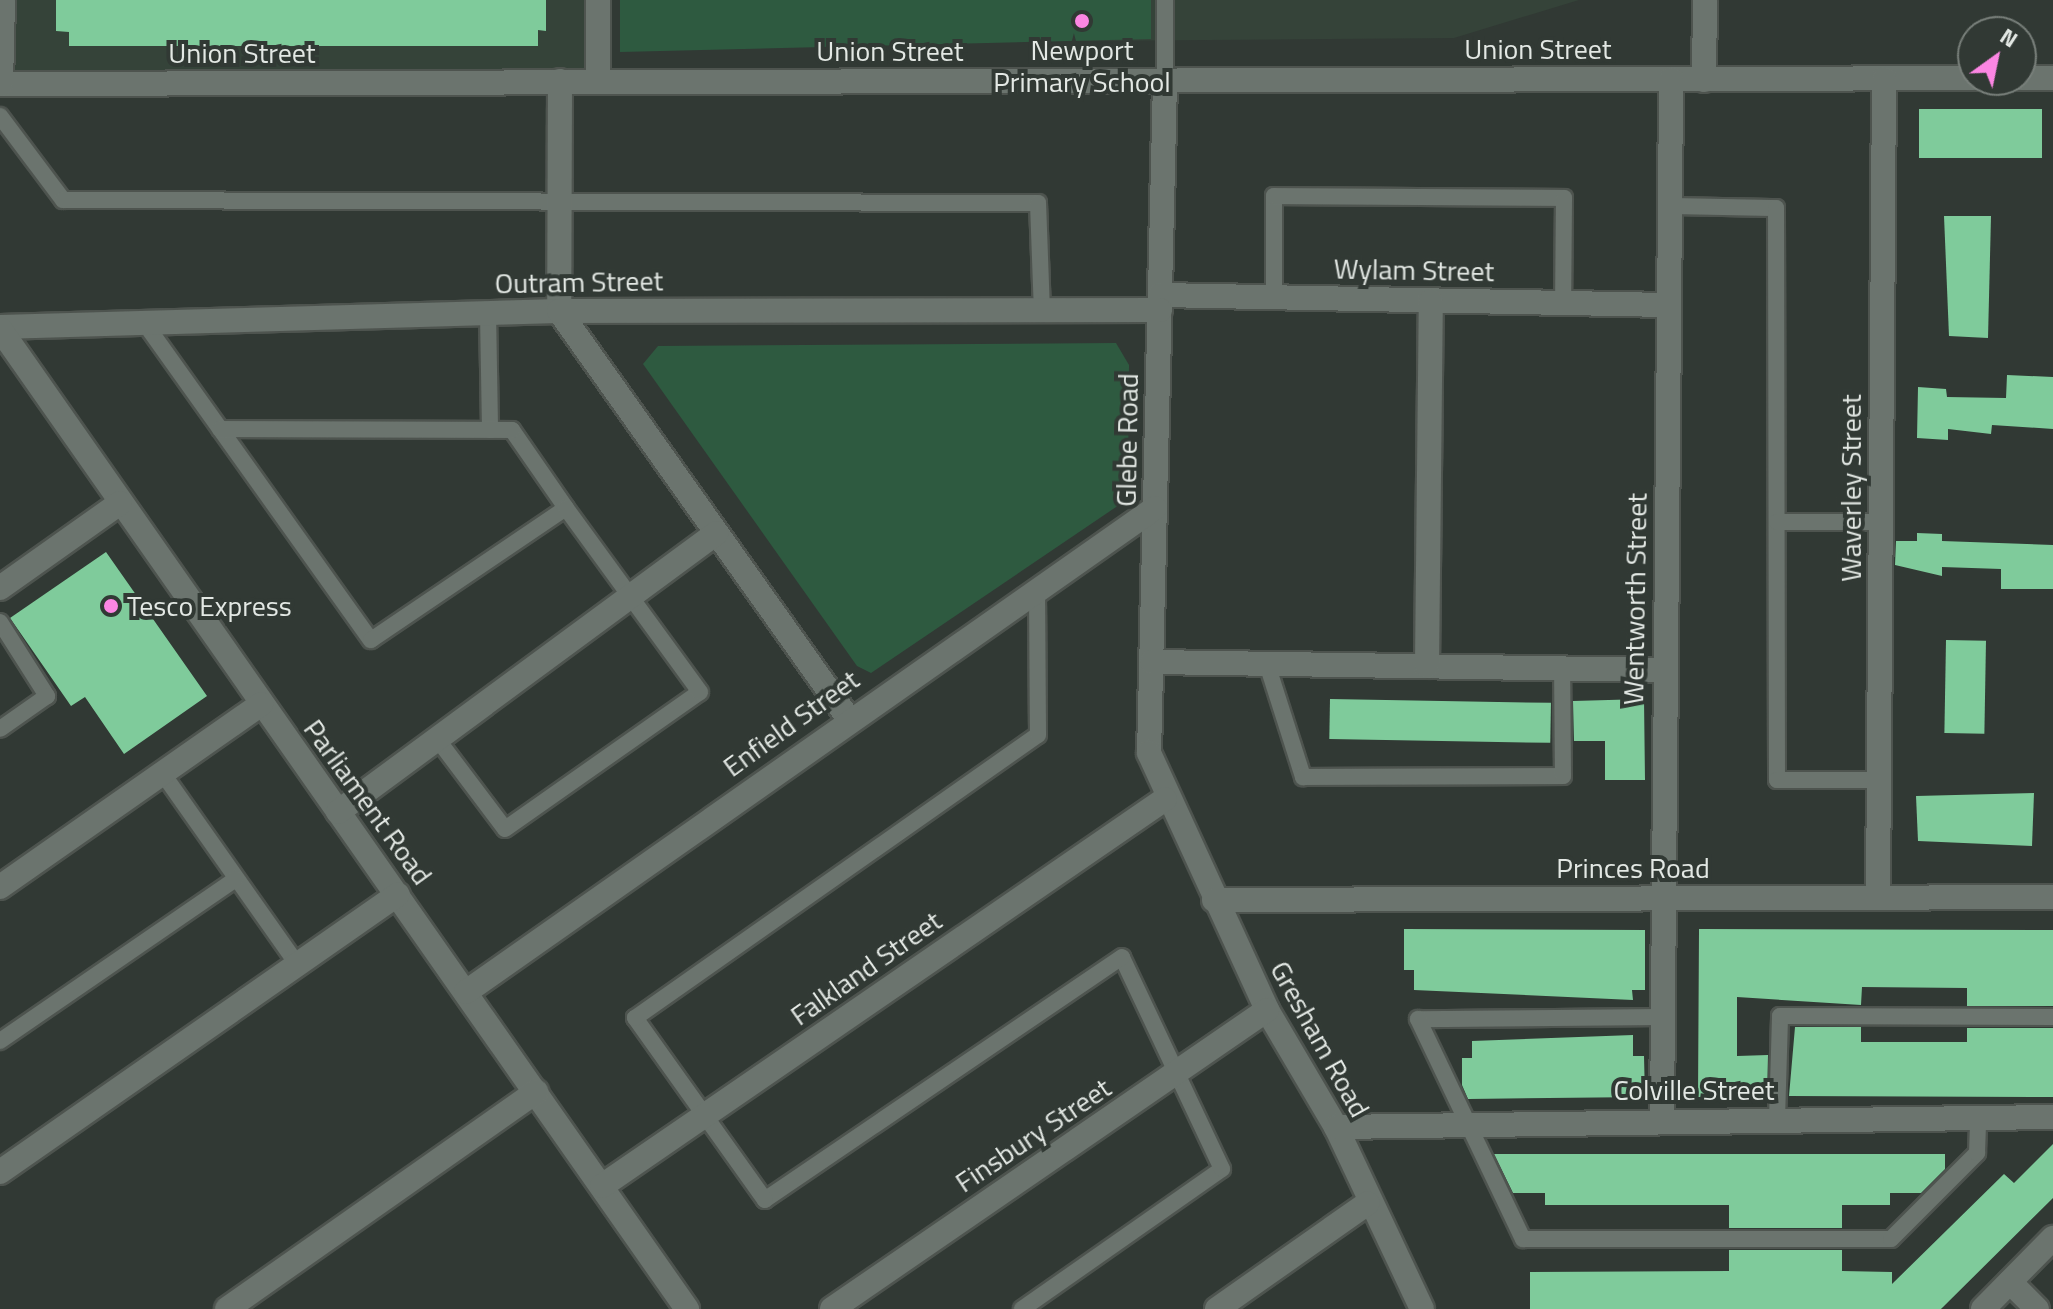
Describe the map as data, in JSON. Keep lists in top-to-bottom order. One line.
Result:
{"streets":{"street":["Union Street","Wylam Street","Outram Street","Glebe Road","Waverley Street","Wentworth Street","Enfield Street","Parliament Road","Princes Road","Falkland Street","Gresham Road","Colville Street","Finsbury Street"]},"crossings":[["Union Street","Glebe Road"],["Union Street","Waverley Street"],["Union Street","Wentworth Street"],["Wylam Street","Outram Street"],["Wylam Street","Glebe Road"],["Wylam Street","Wentworth Street"],["Outram Street","Glebe Road"],["Outram Street","Parliament Road"],["Glebe Road","Enfield Street"],["Glebe Road","Falkland Street"],["Glebe Road","Gresham Road"],["Waverley Street","Princes Road"],["Wentworth Street","Princes Road"],["Wentworth Street","Colville Street"],["Enfield Street","Parliament Road"],["Parliament Road","Falkland Street"],["Princes Road","Gresham Road"],["Falkland Street","Gresham Road"],["Gresham Road","Colville Street"],["Gresham Road","Finsbury Street"]],"places":["Newport Primary School","Tesco Express"],"north":"top right"}
